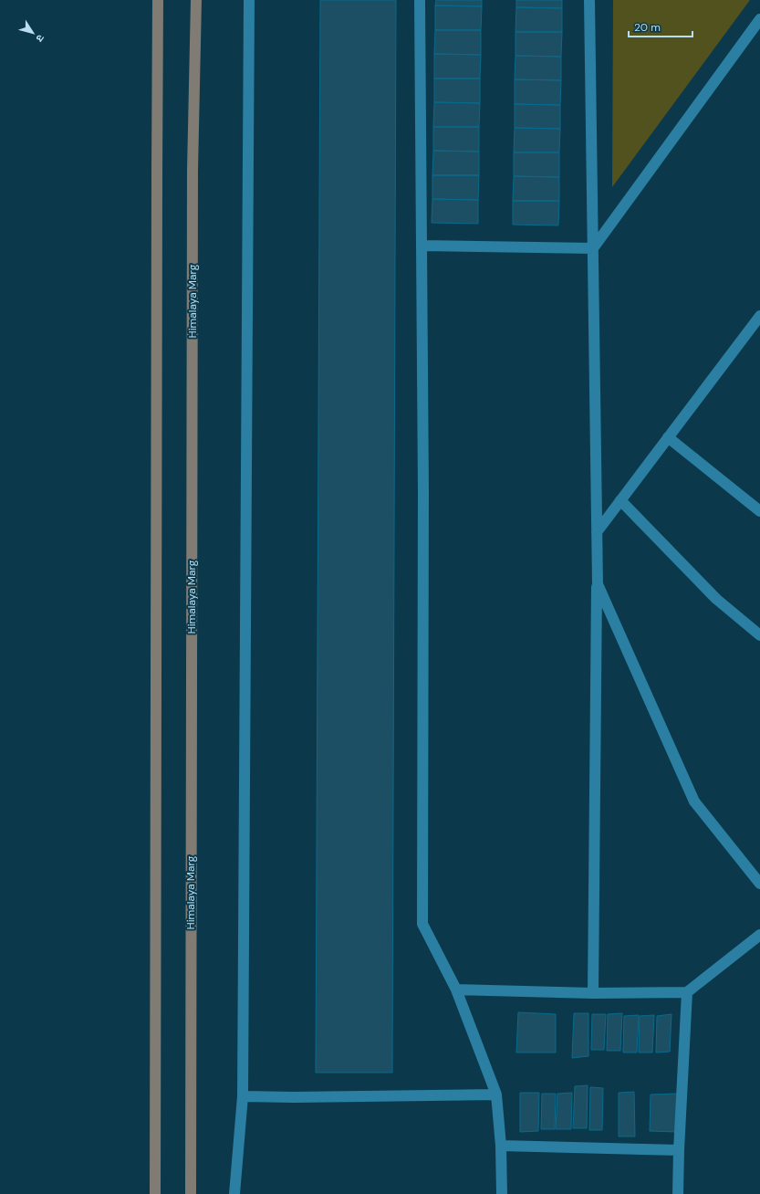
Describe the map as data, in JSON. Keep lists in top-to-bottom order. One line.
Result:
{"streets":{"main road":["Himalaya Marg"]},"scale_bar":"20 m","north":"bottom right"}
